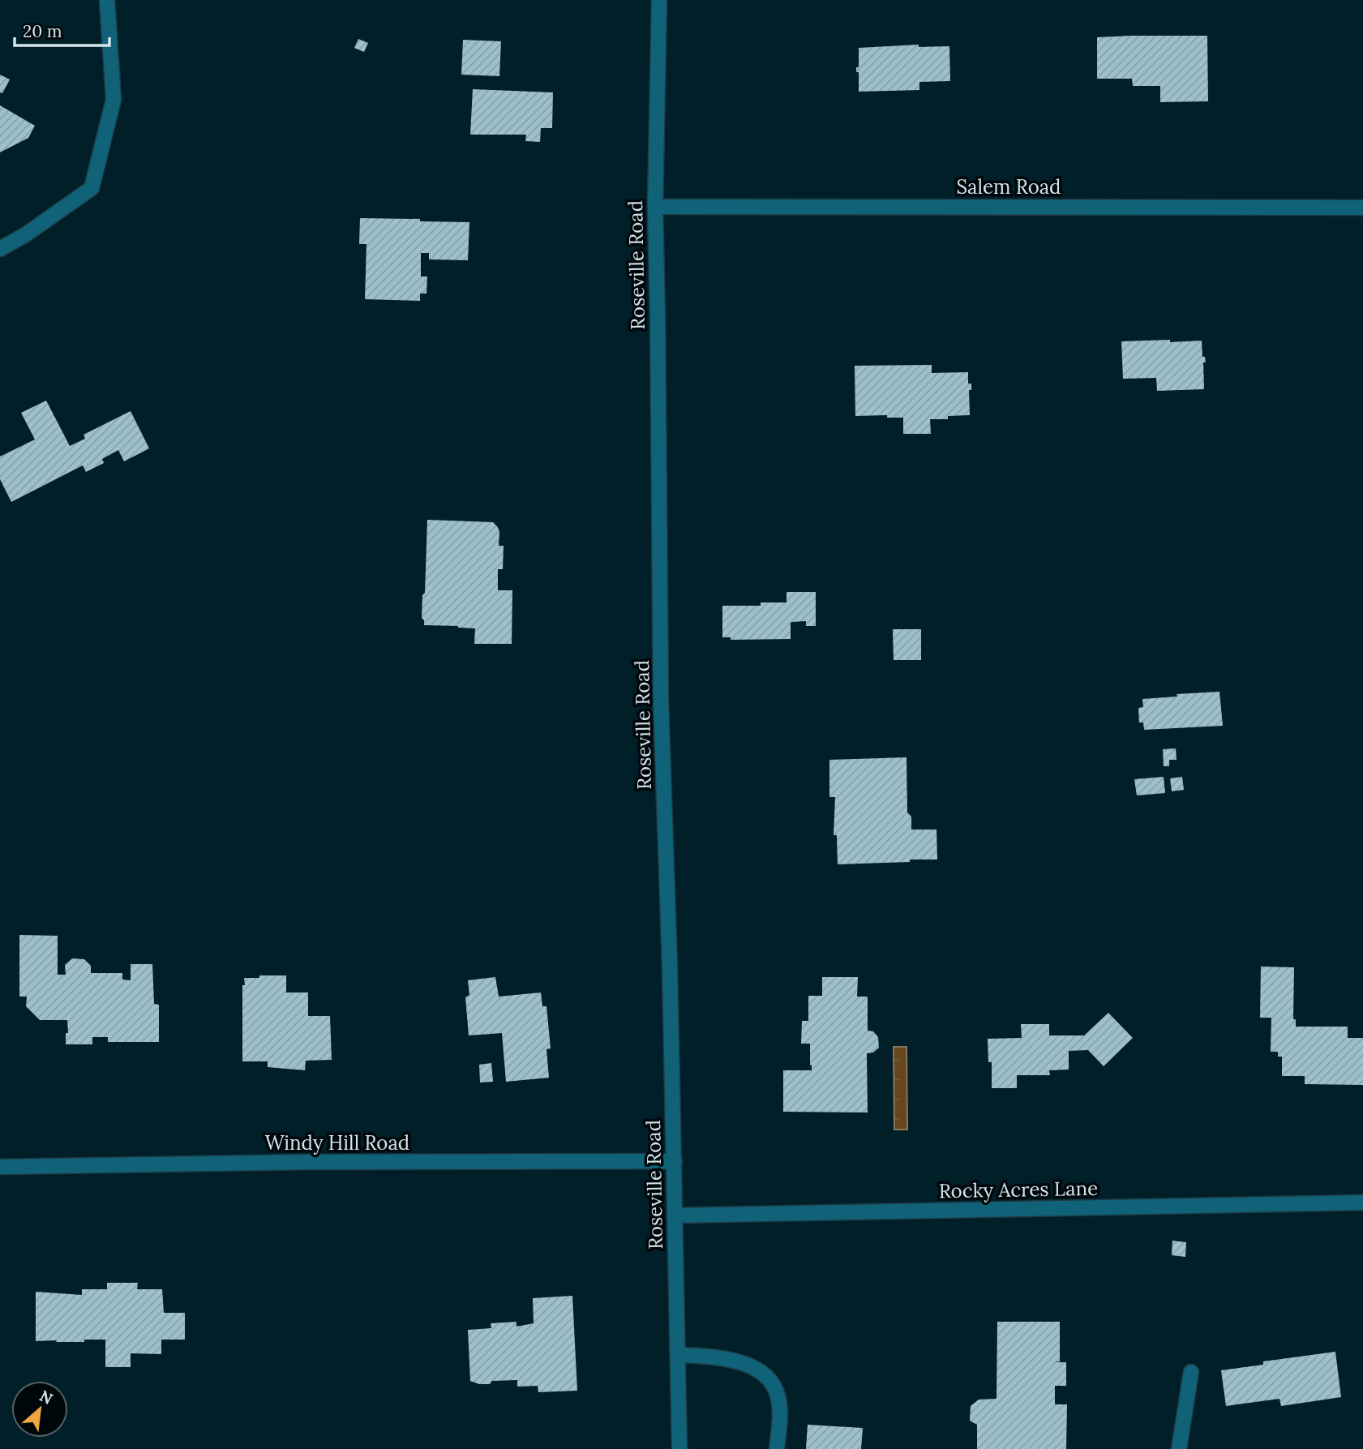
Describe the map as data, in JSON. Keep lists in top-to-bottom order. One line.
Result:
{"streets":{"street":["Salem Road","Roseville Road","Windy Hill Road","Rocky Acres Lane"]},"crossings":[["Salem Road","Roseville Road"],["Roseville Road","Windy Hill Road"],["Roseville Road","Rocky Acres Lane"]],"scale_bar":"20 m","north":"top right"}
